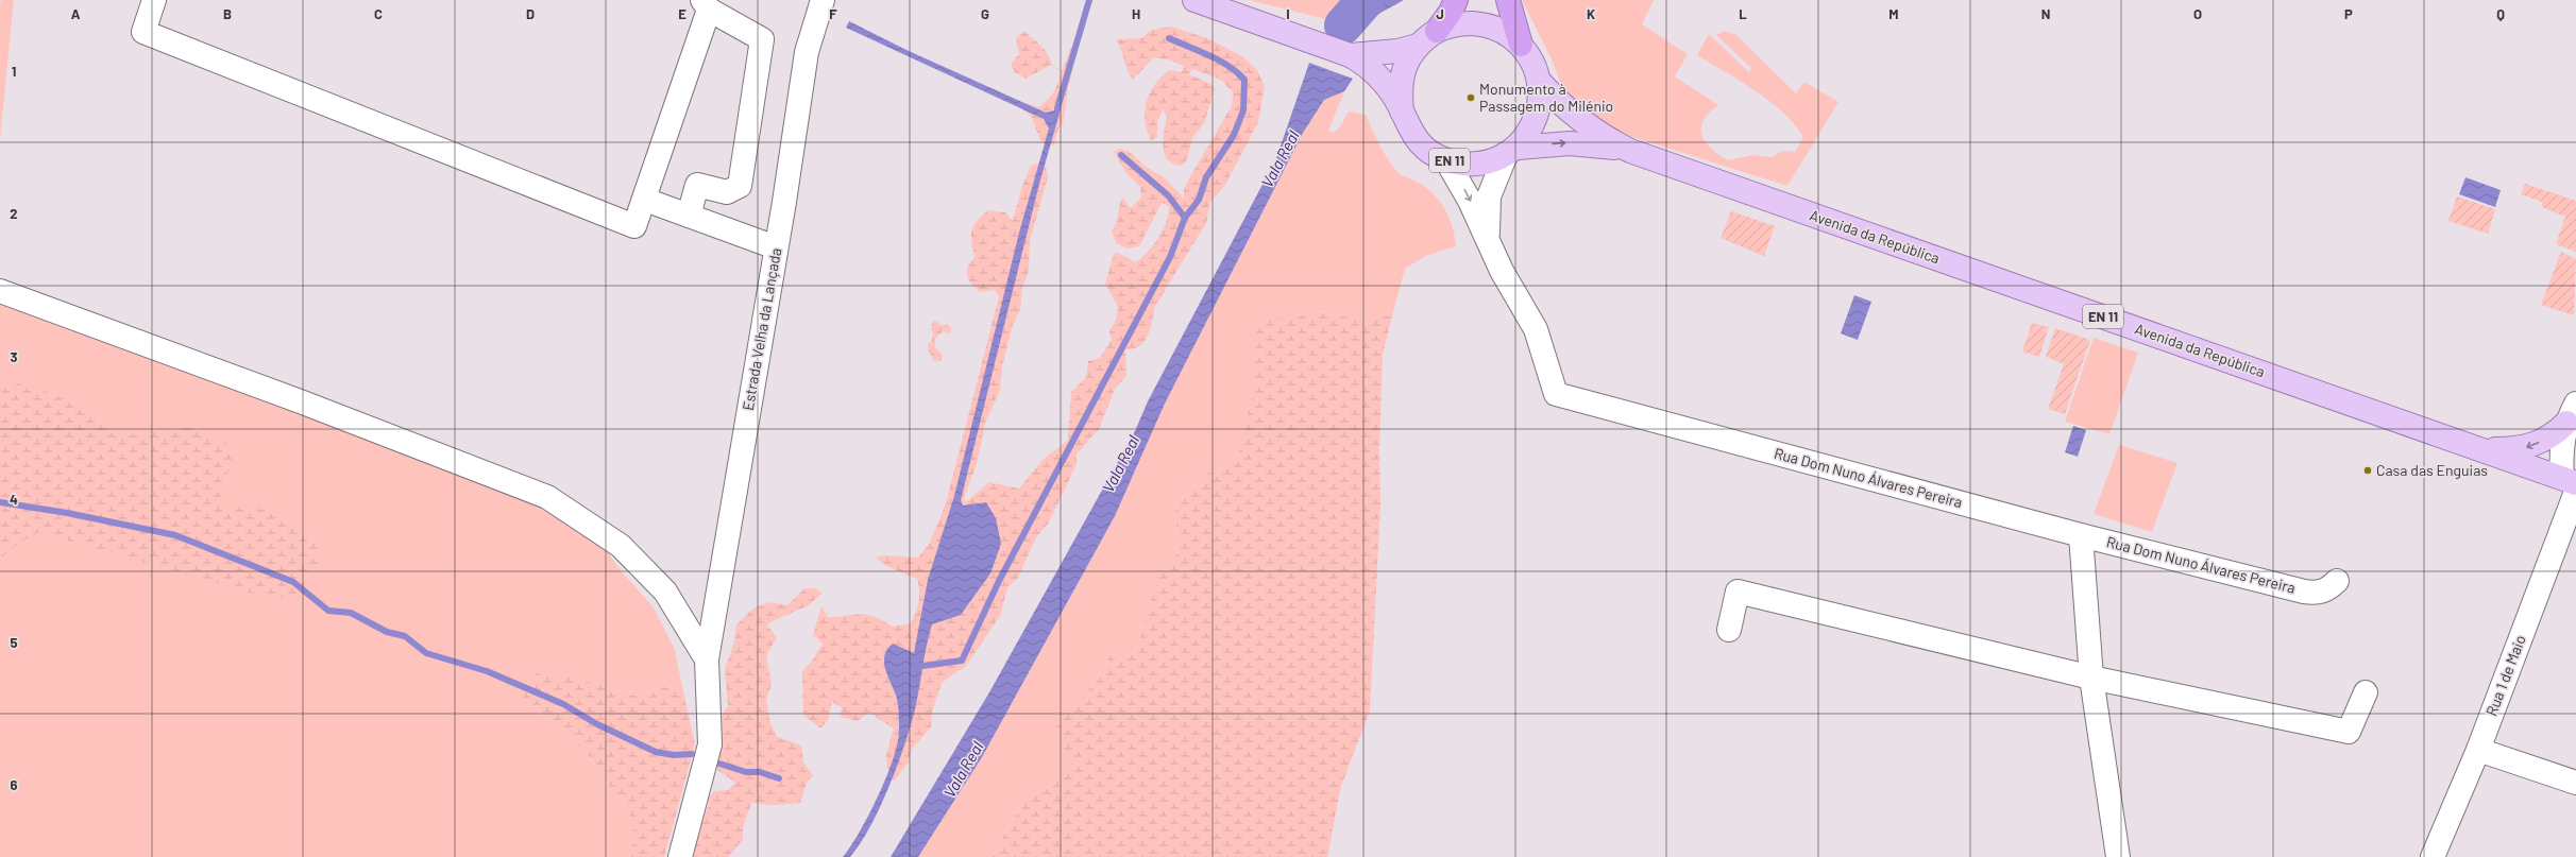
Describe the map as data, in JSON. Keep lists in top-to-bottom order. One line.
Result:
{"streets":{"main road":["EN 11","Avenida da República"],"street":["Estrada Velha da Lançada","Rua Dom Nuno Álvares Pereira","Rua 1 de Maio"]},"crossings":[["EN 11","Avenida da República"],["EN 11","Rua Dom Nuno Álvares Pereira"],["Avenida da República","Rua Dom Nuno Álvares Pereira"],["Avenida da República","Rua 1 de Maio"]],"water":["Vala Real"],"places":["Monumento à Passagem do Milénio","Casa das Enguias"],"grid":{"columns":["A","B","C","D","E","F","G","H","I","J","K","L","M","N","O","P","Q"],"rows":["1","2","3","4","5","6"]}}
